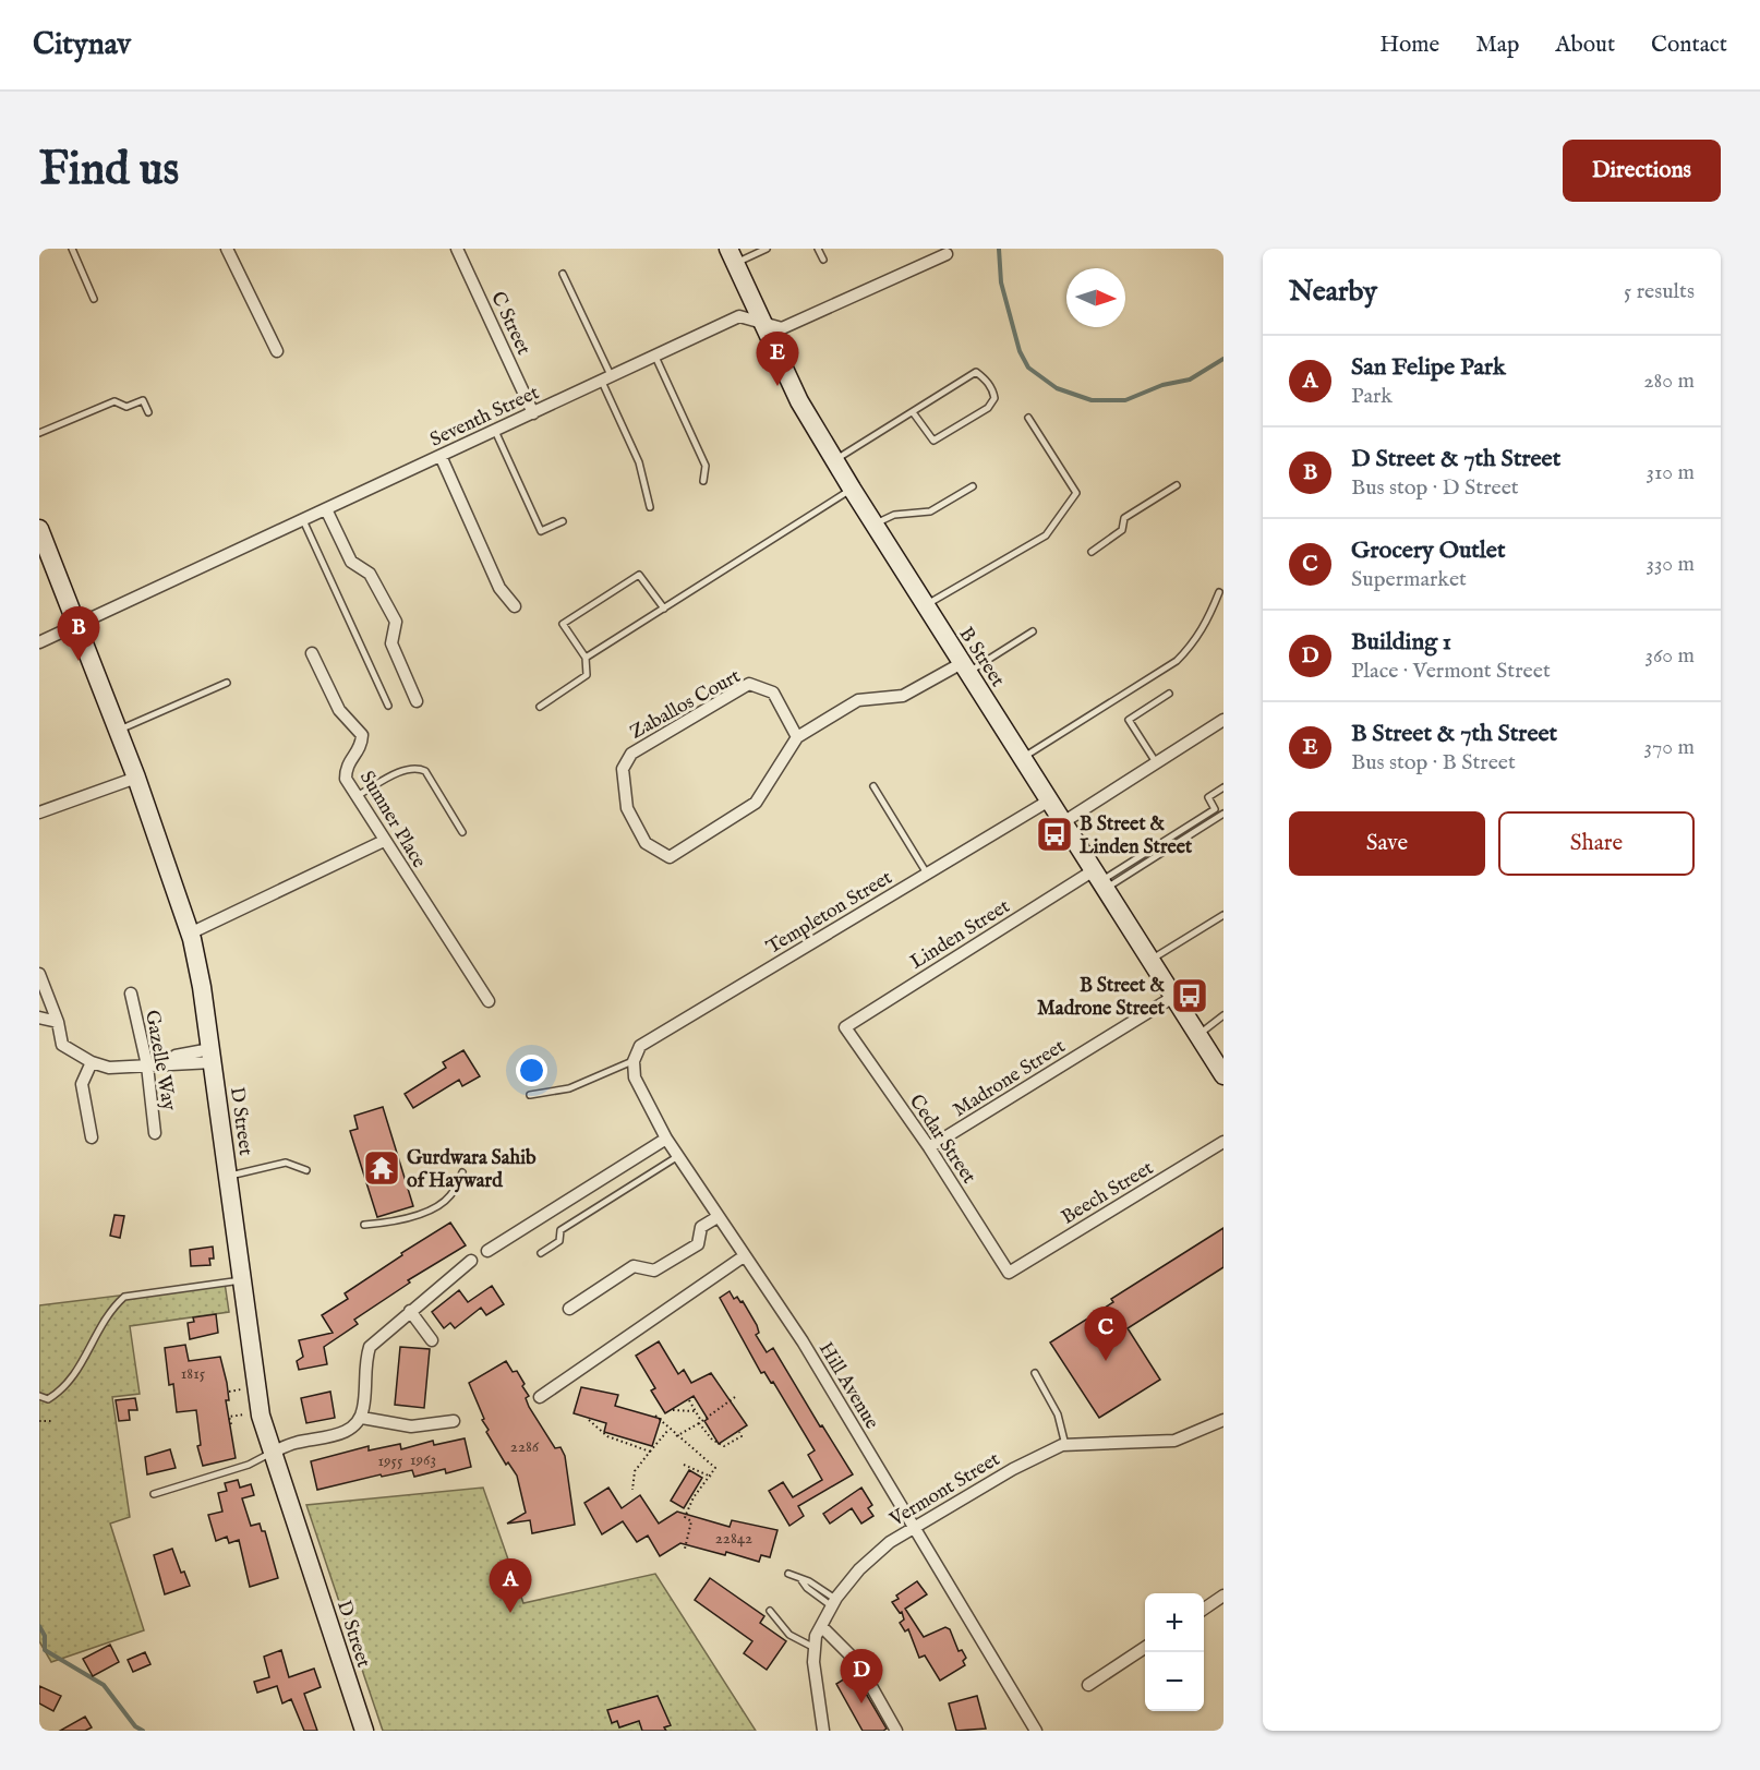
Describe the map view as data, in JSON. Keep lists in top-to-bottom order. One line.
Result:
{"streets":{"main road":["B Street","D Street"],"street":["C Street","Seventh Street","Zaballos Court","Sumner Place","Templeton Street","Linden Street","Gazelle Way","Madrone Street","Cedar Street","Beech Street","Hill Avenue","Vermont Street"]},"crossings":[["C Street","Seventh Street"],["Seventh Street","B Street"],["Seventh Street","D Street"],["B Street","Zaballos Court"],["B Street","Templeton Street"],["B Street","Linden Street"],["B Street","Madrone Street"],["Templeton Street","Hill Avenue"],["Linden Street","Cedar Street"],["Madrone Street","Cedar Street"],["Cedar Street","Beech Street"],["Hill Avenue","Vermont Street"]],"places":{"bus stop":["B Street & Linden Street","B Street & Madrone Street"],"temple":["Gurdwara Sahib of Hayward"]},"house_numbers":["1815","2286","1963","1955","22842"],"north":"right","page":{"header":"Citynav","nav":["Home","Map","About","Contact"],"buttons":["Directions",["Save","Share"]],"title":"Find us","heading":["Nearby","5 results"],"pins":["E","B","C","A","D"],"list":[{"mark":"A","name":"San Felipe Park","note":"Park","value":"280 m"},{"mark":"B","name":"D Street & 7th Street","note":"Bus stop · D Street","value":"310 m"},{"mark":"C","name":"Grocery Outlet","note":"Supermarket","value":"330 m"},{"mark":"D","name":"Building 1","note":"Place · Vermont Street","value":"360 m"},{"mark":"E","name":"B Street & 7th Street","note":"Bus stop · B Street","value":"370 m"}],"map_buttons":["+","−"]}}
